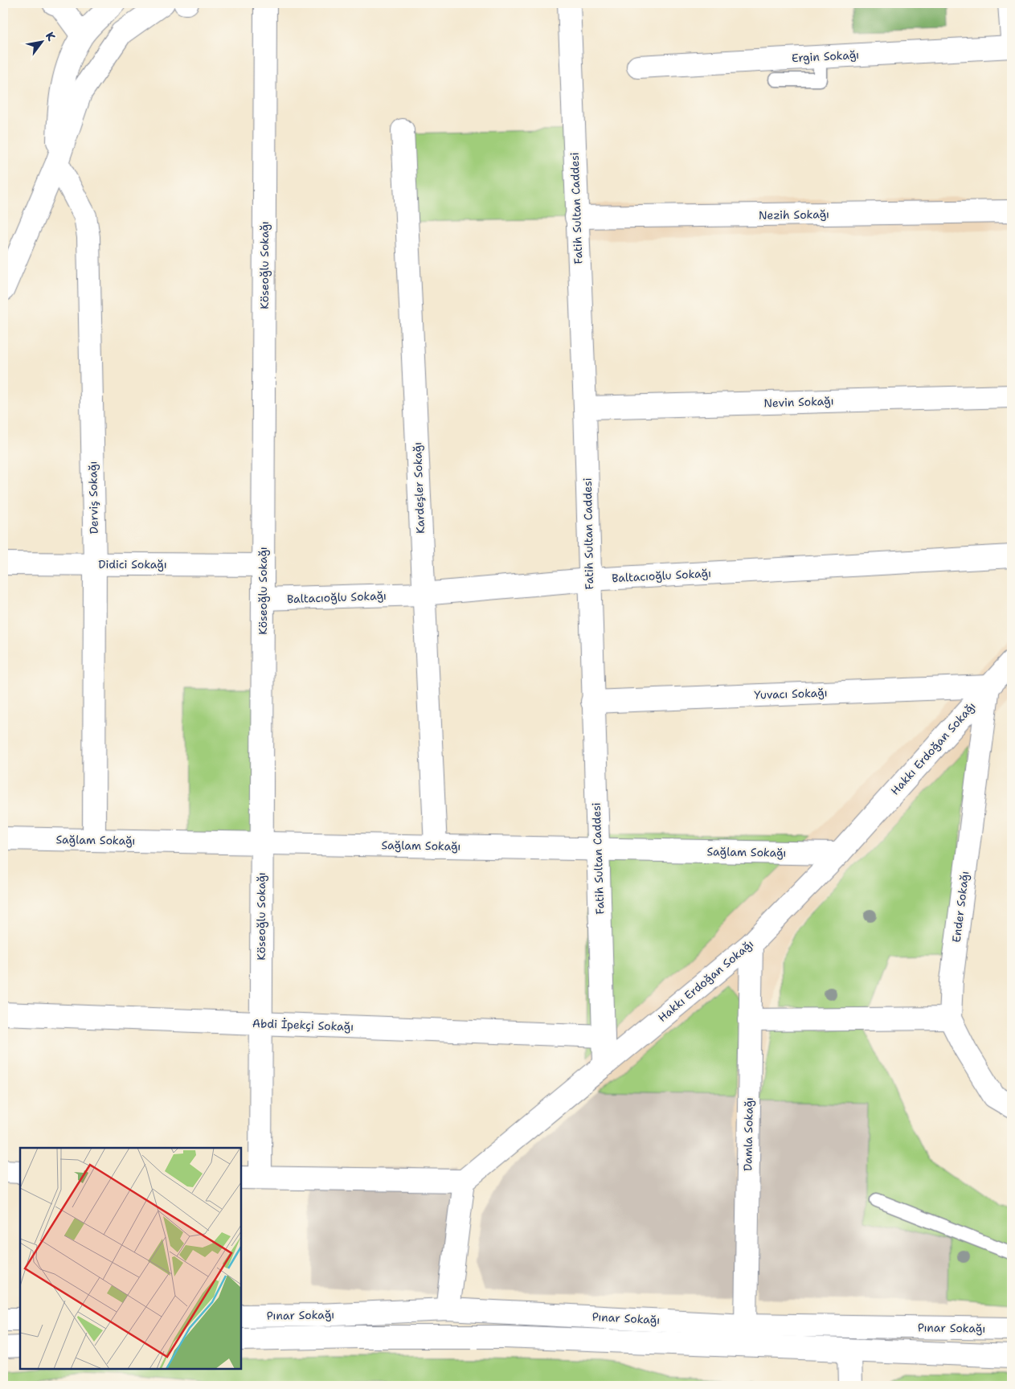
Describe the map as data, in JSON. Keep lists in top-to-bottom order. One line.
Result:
{"streets":{"street":["Ergin Sokağı","Fatih Sultan Caddesi","Nezih Sokağı","Köseoğlu Sokağı","Nevin Sokağı","Kardeşler Sokağı","Derviş Sokağı","Didici Sokağı","Baltacıoğlu Sokağı","Yuvacı Sokağı","Hakkı Erdoğan Sokağı","Sağlam Sokağı","Ender Sokağı","Abdi İpekçi Sokağı","Damla Sokağı","Pınar Sokağı"]},"crossings":[["Fatih Sultan Caddesi","Nezih Sokağı"],["Fatih Sultan Caddesi","Nevin Sokağı"],["Fatih Sultan Caddesi","Baltacıoğlu Sokağı"],["Fatih Sultan Caddesi","Yuvacı Sokağı"],["Fatih Sultan Caddesi","Hakkı Erdoğan Sokağı"],["Fatih Sultan Caddesi","Sağlam Sokağı"],["Fatih Sultan Caddesi","Abdi İpekçi Sokağı"],["Köseoğlu Sokağı","Didici Sokağı"],["Köseoğlu Sokağı","Baltacıoğlu Sokağı"],["Köseoğlu Sokağı","Sağlam Sokağı"],["Köseoğlu Sokağı","Abdi İpekçi Sokağı"],["Kardeşler Sokağı","Baltacıoğlu Sokağı"],["Kardeşler Sokağı","Sağlam Sokağı"],["Derviş Sokağı","Didici Sokağı"],["Derviş Sokağı","Sağlam Sokağı"],["Yuvacı Sokağı","Hakkı Erdoğan Sokağı"],["Yuvacı Sokağı","Ender Sokağı"],["Hakkı Erdoğan Sokağı","Sağlam Sokağı"],["Hakkı Erdoğan Sokağı","Ender Sokağı"],["Hakkı Erdoğan Sokağı","Damla Sokağı"],["Damla Sokağı","Pınar Sokağı"]],"north":"top right"}
